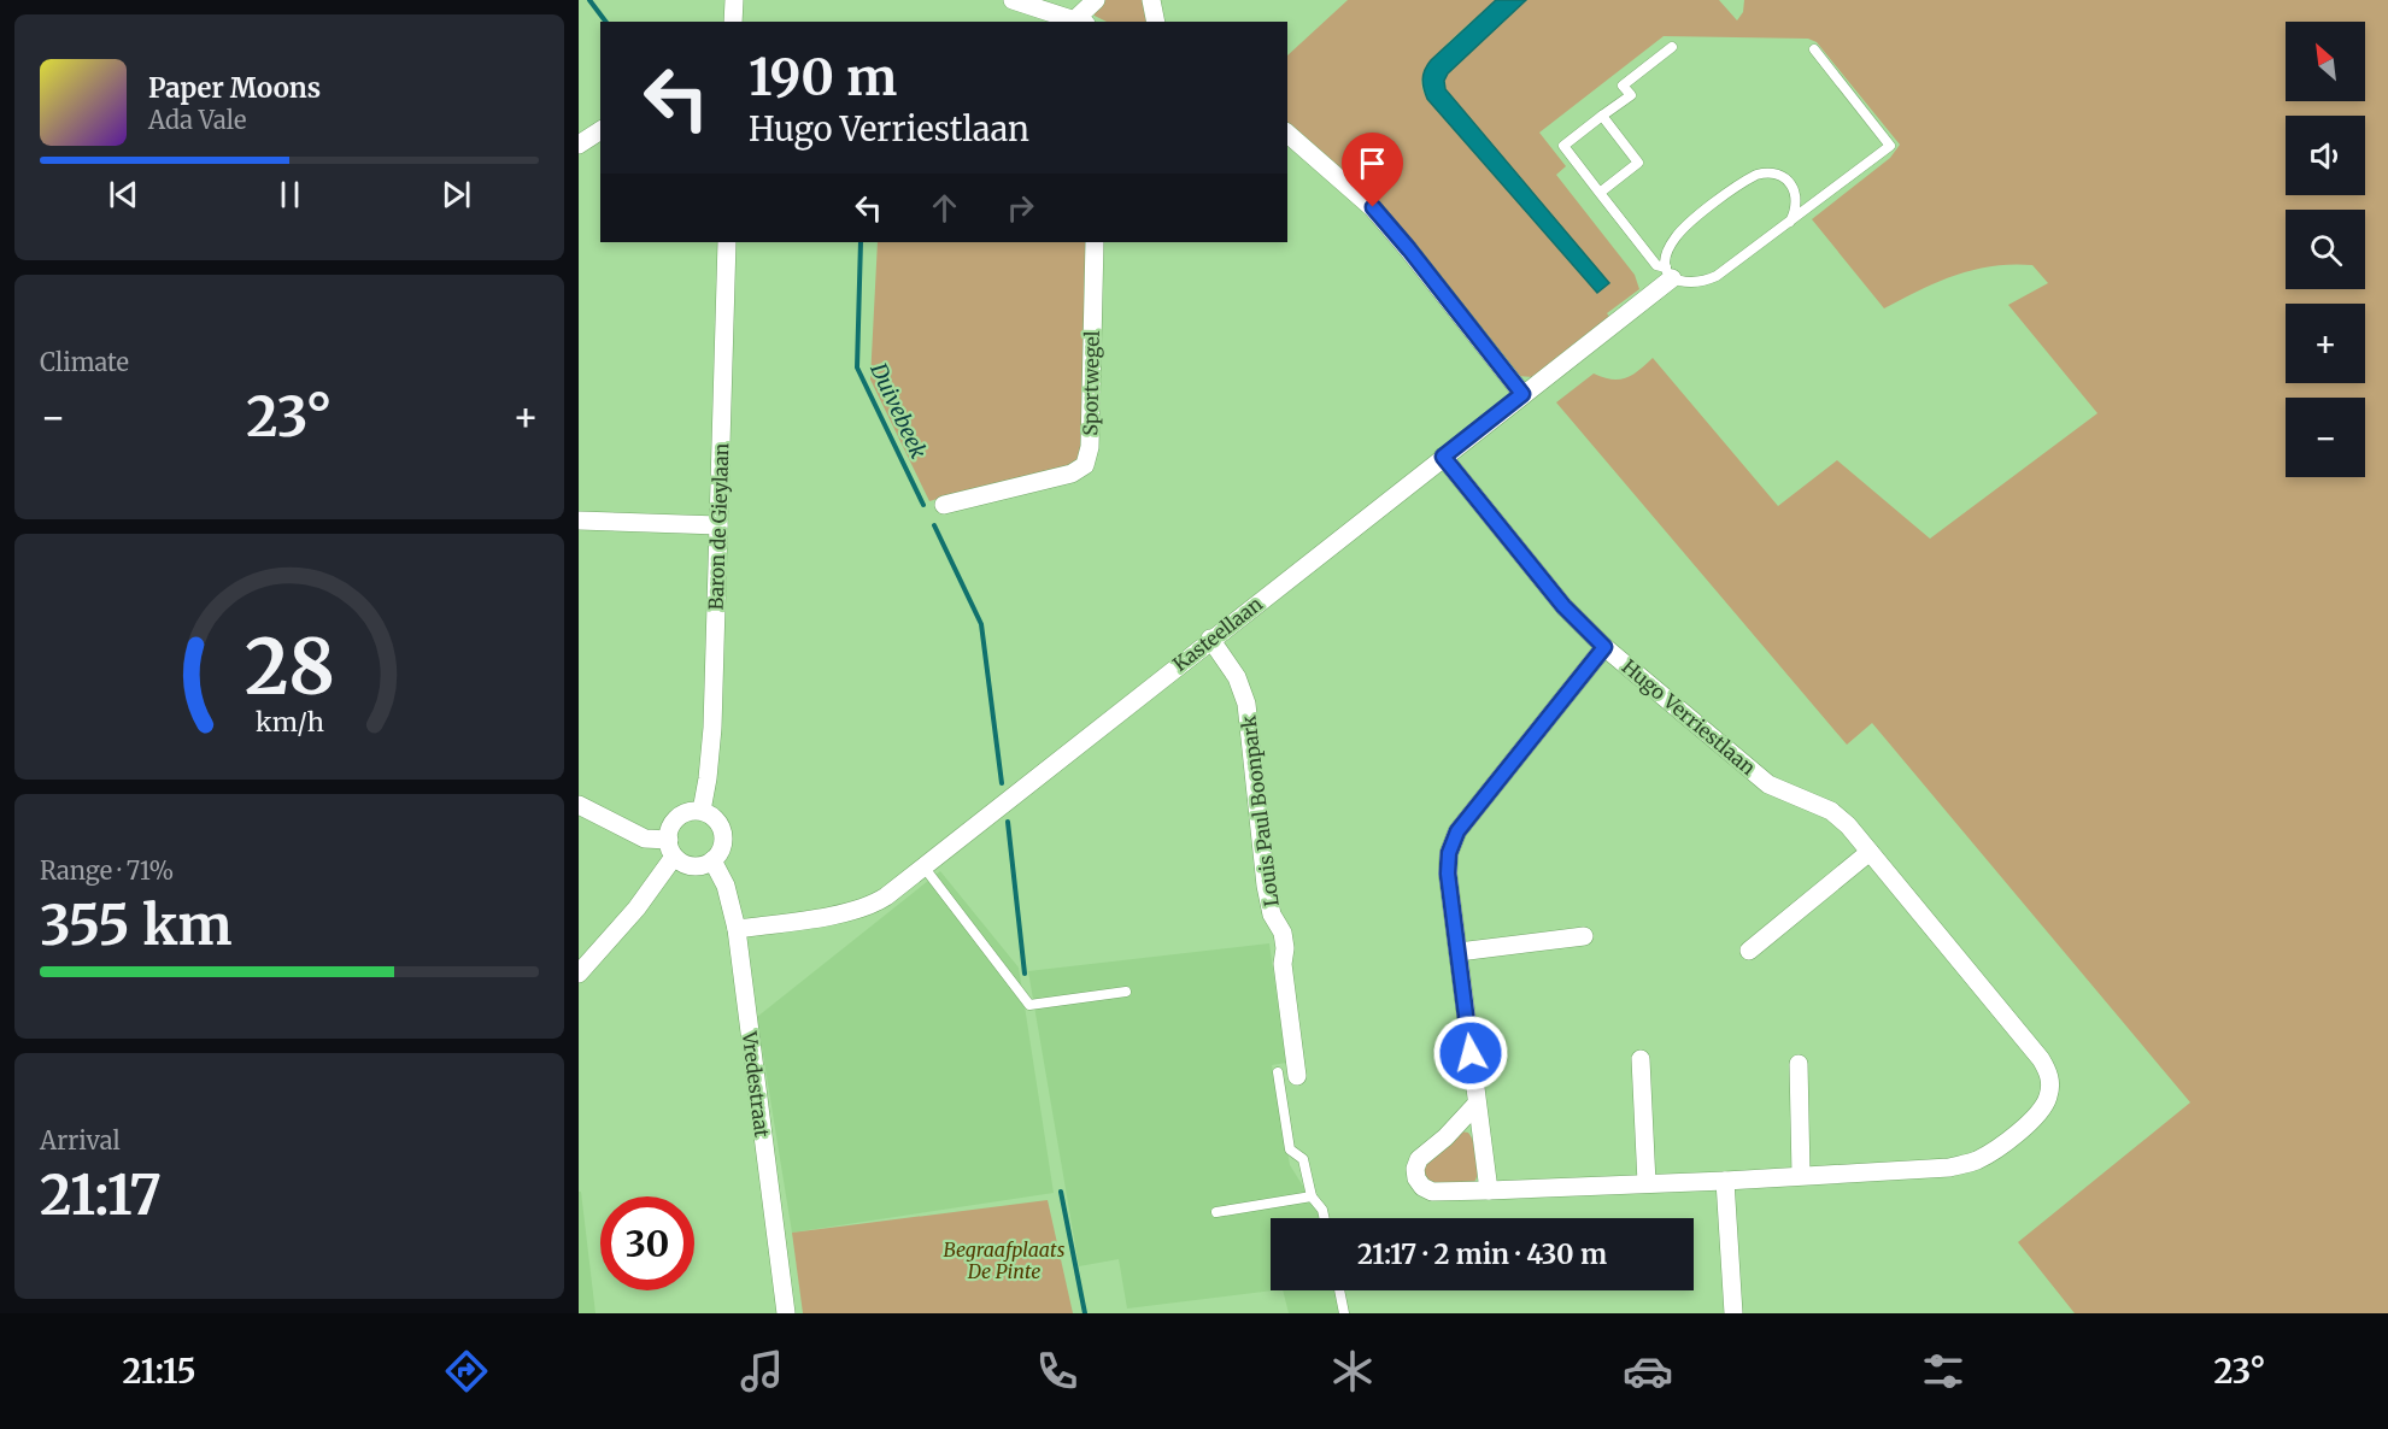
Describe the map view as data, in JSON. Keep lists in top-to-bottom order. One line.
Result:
{"streets":{"street":["Sportwegel","Baron de Gieylaan","Kasteellaan","Hugo Verriestlaan","Louis Paul Boonpark","Vredestraat"]},"crossings":[["Baron de Gieylaan","Vredestraat"],["Kasteellaan","Hugo Verriestlaan"],["Kasteellaan","Louis Paul Boonpark"],["Kasteellaan","Vredestraat"]],"water":["Duivebeek"],"parks":["Begraafplaats De Pinte"],"north":"top left","page":{"map_buttons":["+","−"],"turn":["190 m","Hugo Verriestlaan"],"song":["Paper Moons","Ada Vale"],"tile":["Climate",["Range · 71%","355 km"],["Arrival","21:17"]],"heat":["−","23°","+"],"limit":"30","trip":"21:17 · 2 min · 430 m","tabs":["21:15","23°"],"gauge":["28","km/h"]}}
